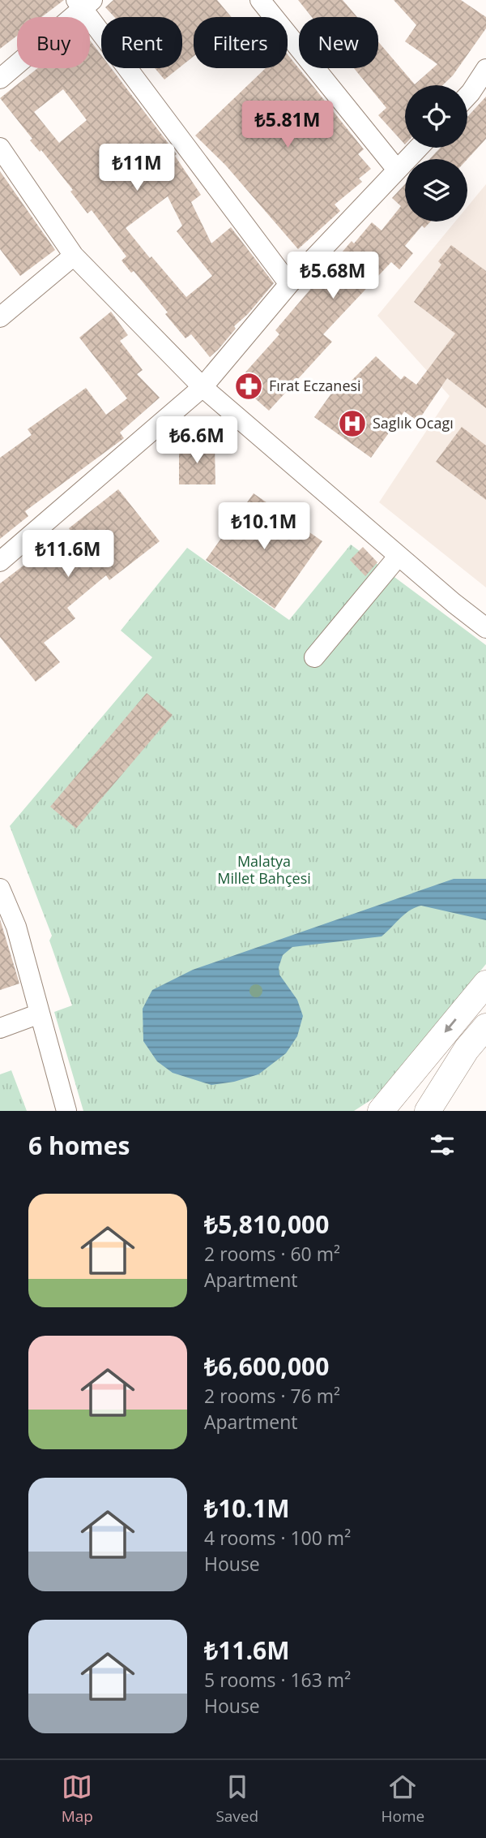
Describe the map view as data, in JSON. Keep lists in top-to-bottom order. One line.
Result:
{"parks":["Malatya Millet Bahçesi"],"places":{"pharmacy":["Fırat Eczanesi"],"hospital":["Saglık Ocagı"]},"page":{"chip":["Buy","Rent","Filters","New"],"price":["₺5.81M","₺11M","₺5.68M","₺6.6M","₺10.1M","₺11.6M"],"heading":"6 homes","list":[{"name":"₺5,810,000","note":"2 rooms · 60 m² · Apartment"},{"name":"₺6,600,000","note":"2 rooms · 76 m² · Apartment"},{"name":"₺10.1M","note":"4 rooms · 100 m² · House"},{"name":"₺11.6M","note":"5 rooms · 163 m² · House"}],"tabs":["Map","Saved","Home"]}}
